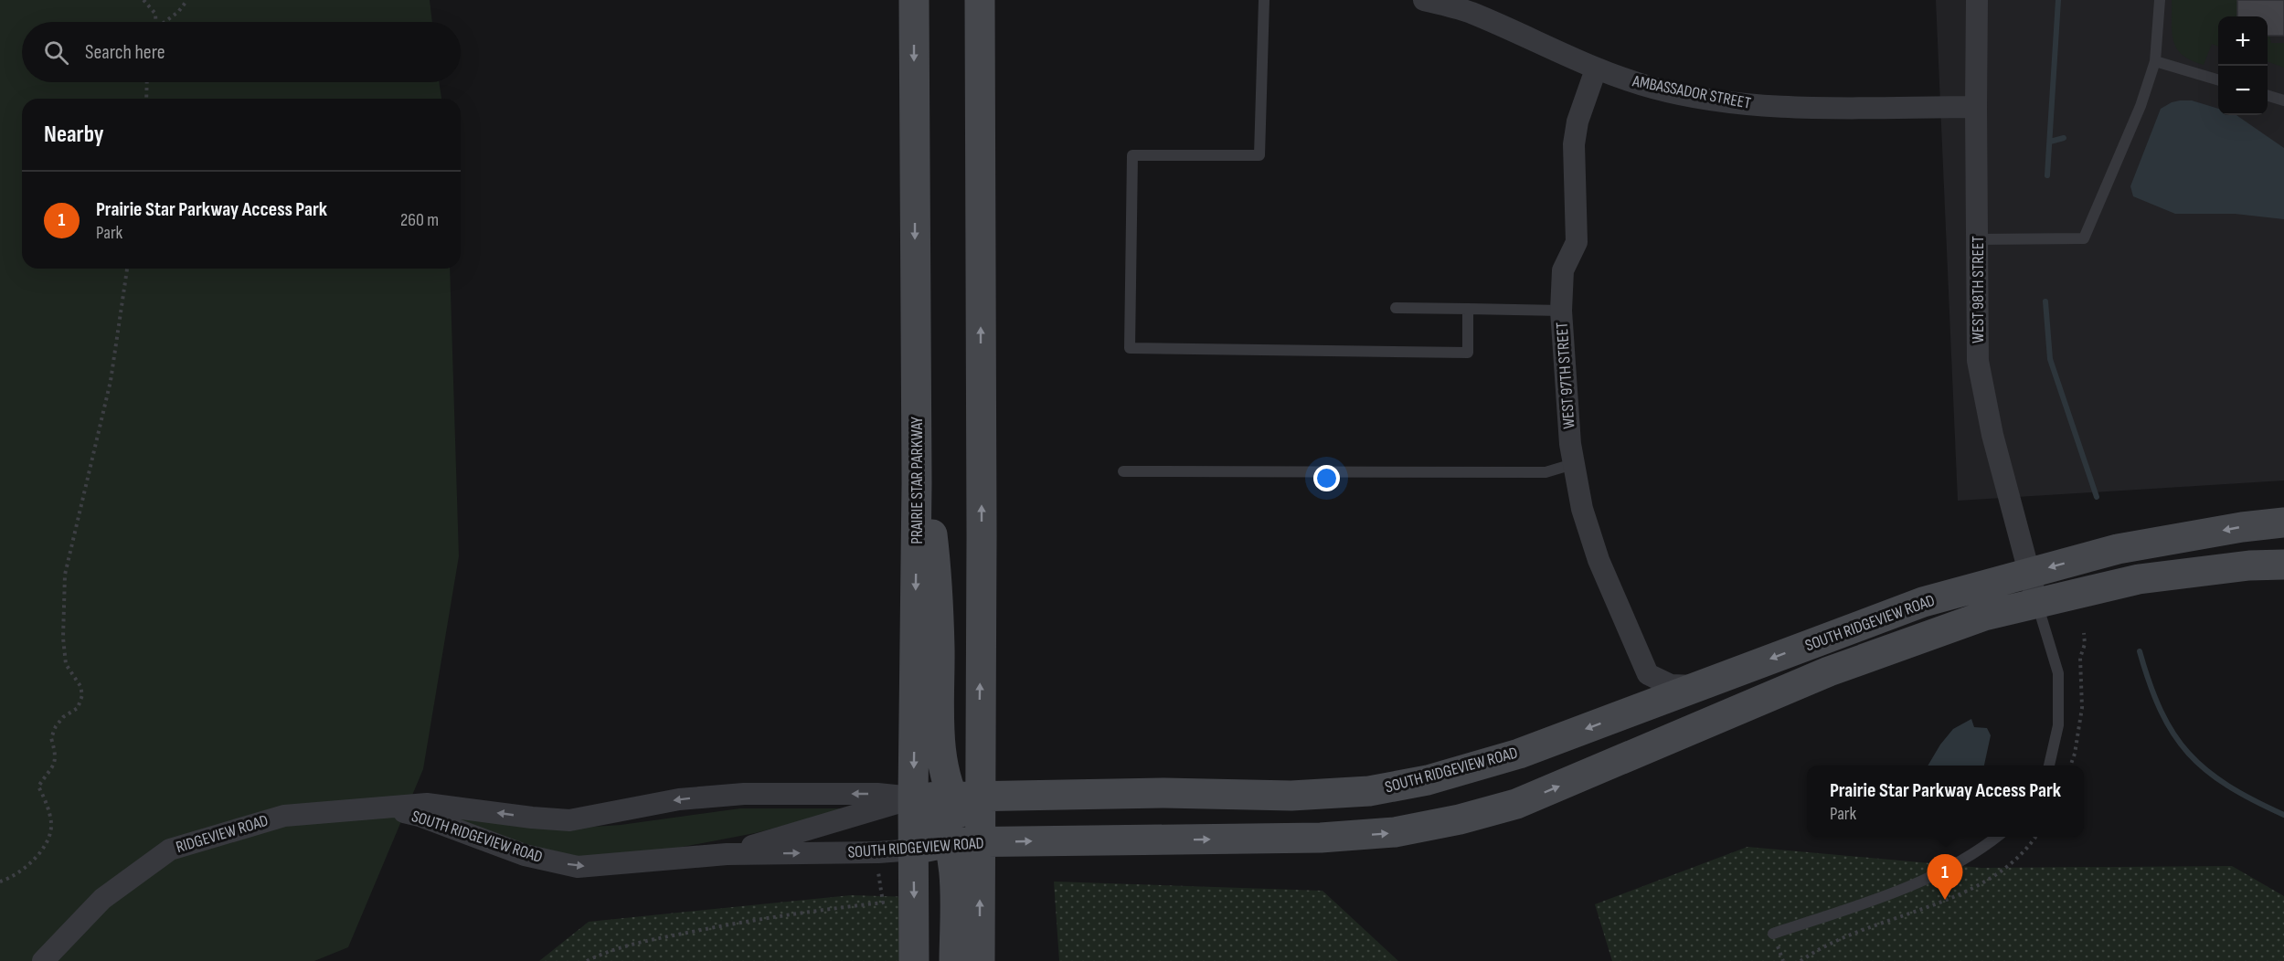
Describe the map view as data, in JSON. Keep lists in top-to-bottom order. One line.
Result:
{"streets":{"main road":["PRAIRIE STAR PARKWAY","SOUTH RIDGEVIEW ROAD"],"street":["AMBASSADOR STREET","WEST 98TH STREET","WEST 97TH STREET","RIDGEVIEW ROAD"]},"crossings":[["AMBASSADOR STREET","WEST 98TH STREET"],["AMBASSADOR STREET","WEST 97TH STREET"],["WEST 98TH STREET","SOUTH RIDGEVIEW ROAD"],["PRAIRIE STAR PARKWAY","SOUTH RIDGEVIEW ROAD"],["SOUTH RIDGEVIEW ROAD","RIDGEVIEW ROAD"]],"page":{"map_buttons":["+","−"],"search":"Search here","heading":"Nearby","list":[{"mark":"1","name":"Prairie Star Parkway Access Park","note":"Park","value":"260 m"}],"popup":["Prairie Star Parkway Access Park","Park"],"pins":"1"}}
